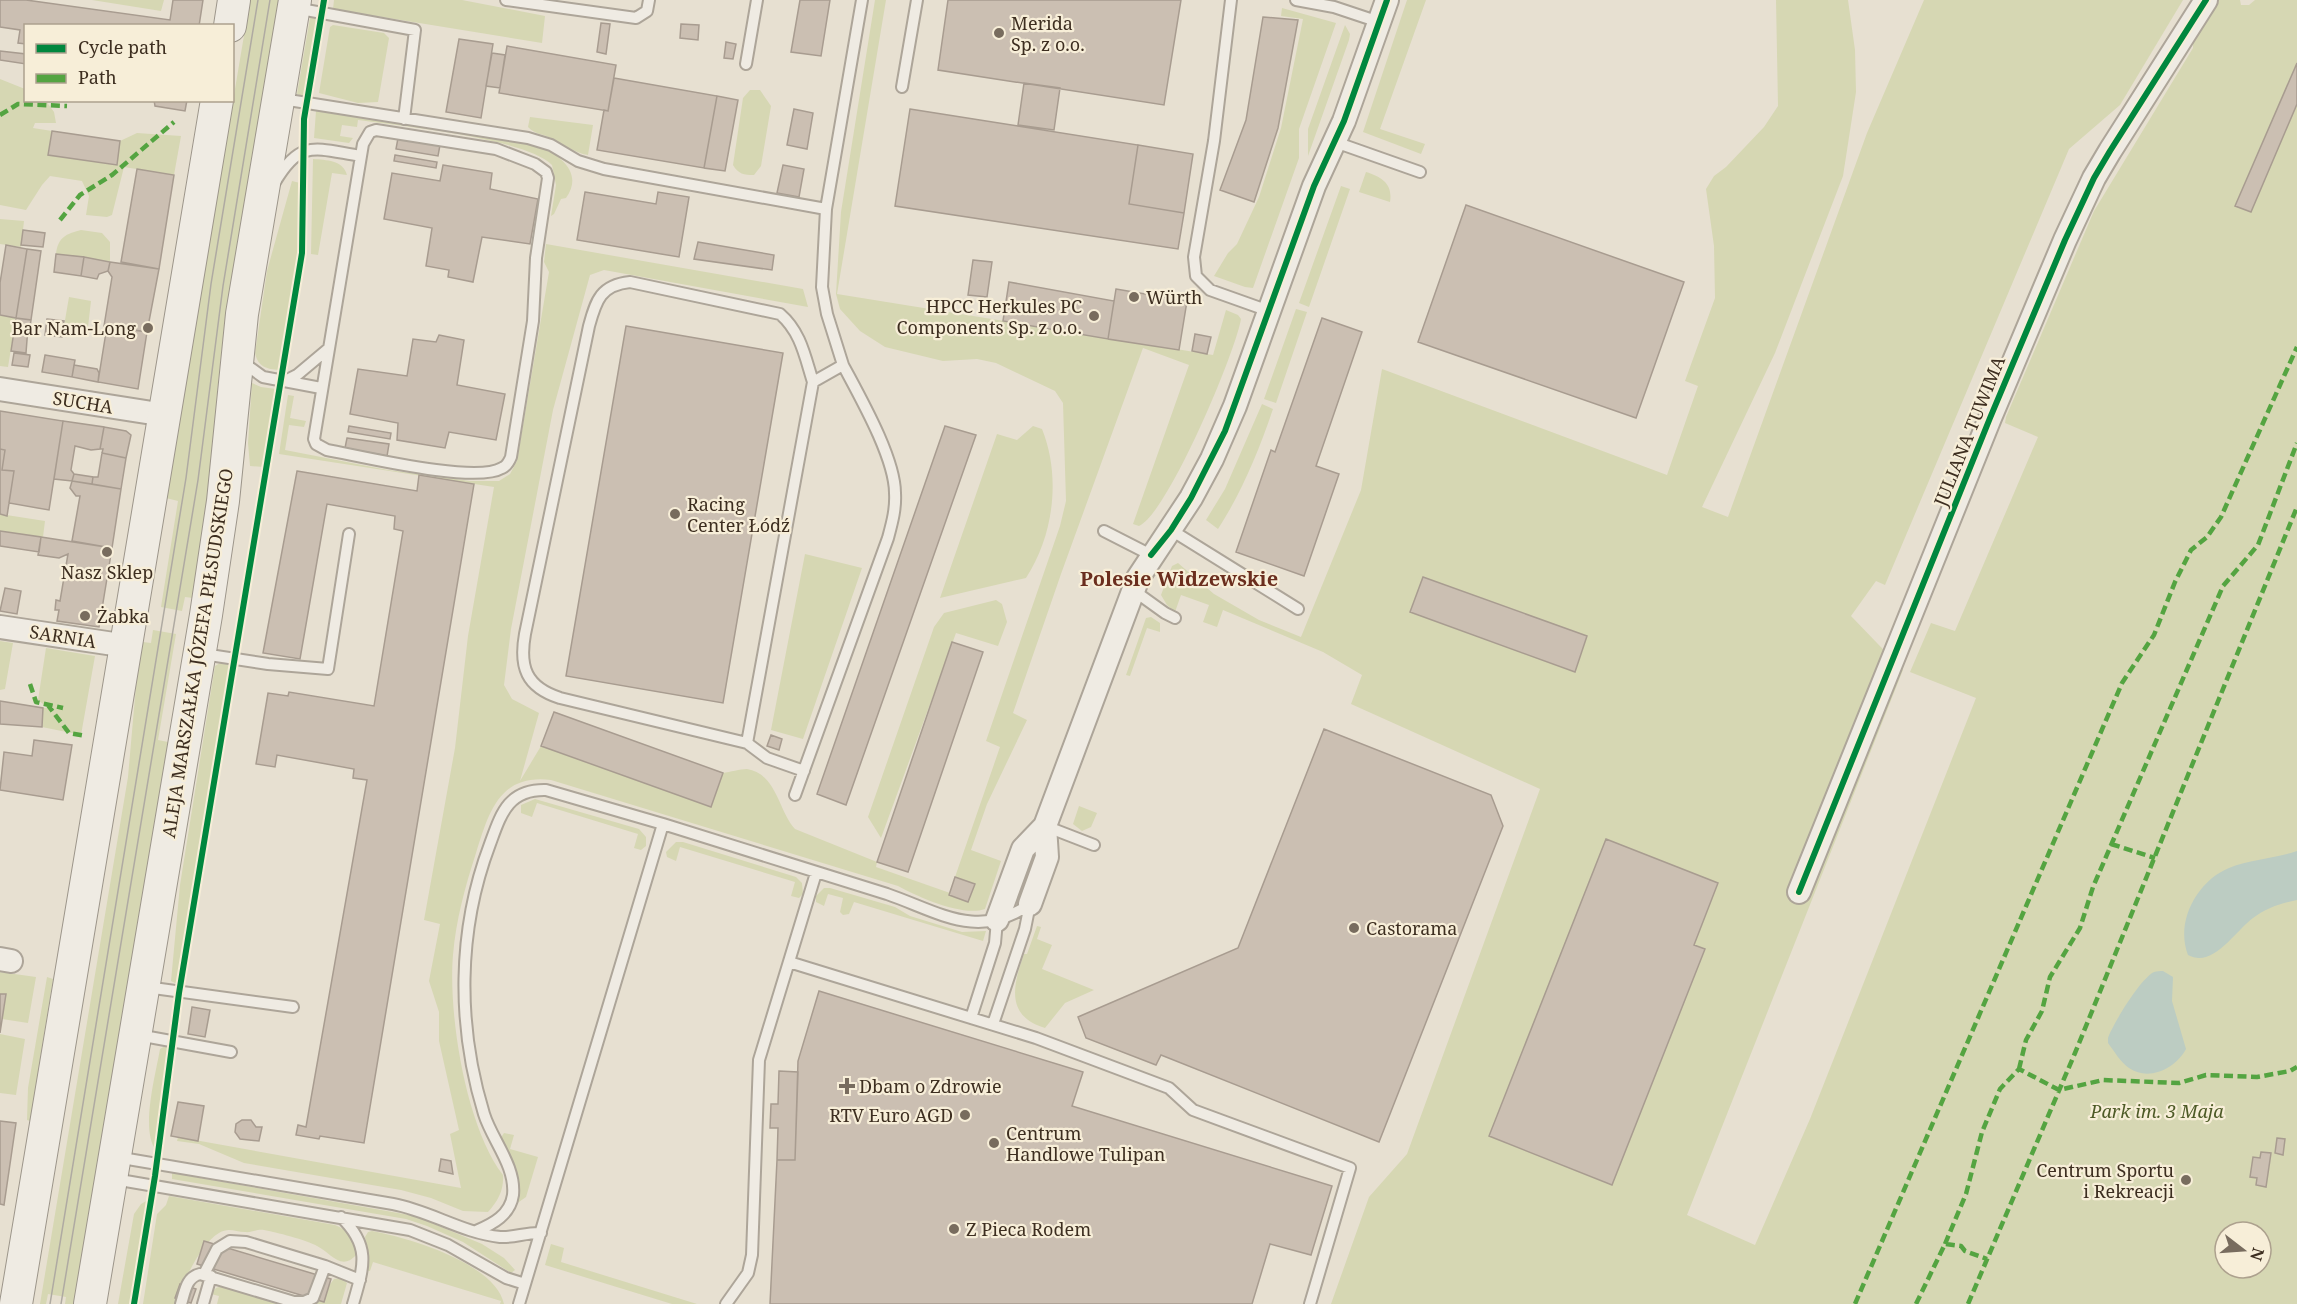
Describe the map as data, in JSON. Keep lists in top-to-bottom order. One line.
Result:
{"streets":{"main road":["ALEJA MARSZAŁKA JÓZEFA PIŁSUDSKIEGO"],"street":["SUCHA","JULIANA TUWIMA","SARNIA"]},"districts":["Polesie Widzewskie"],"parks":["Park im. 3 Maja"],"places":{"other":["Merida Sp. z o.o.","Würth","HPCC Herkules PC Components Sp. z o.o.","Bar Nam-Long","Racing Center Łódź","Nasz Sklep","Żabka","Castorama","RTV Euro AGD","Centrum Handlowe Tulipan","Centrum Sportu i Rekreacji","Z Pieca Rodem"],"health":["Dbam o Zdrowie"]},"legend":["Cycle path","Path"],"north":"right"}
